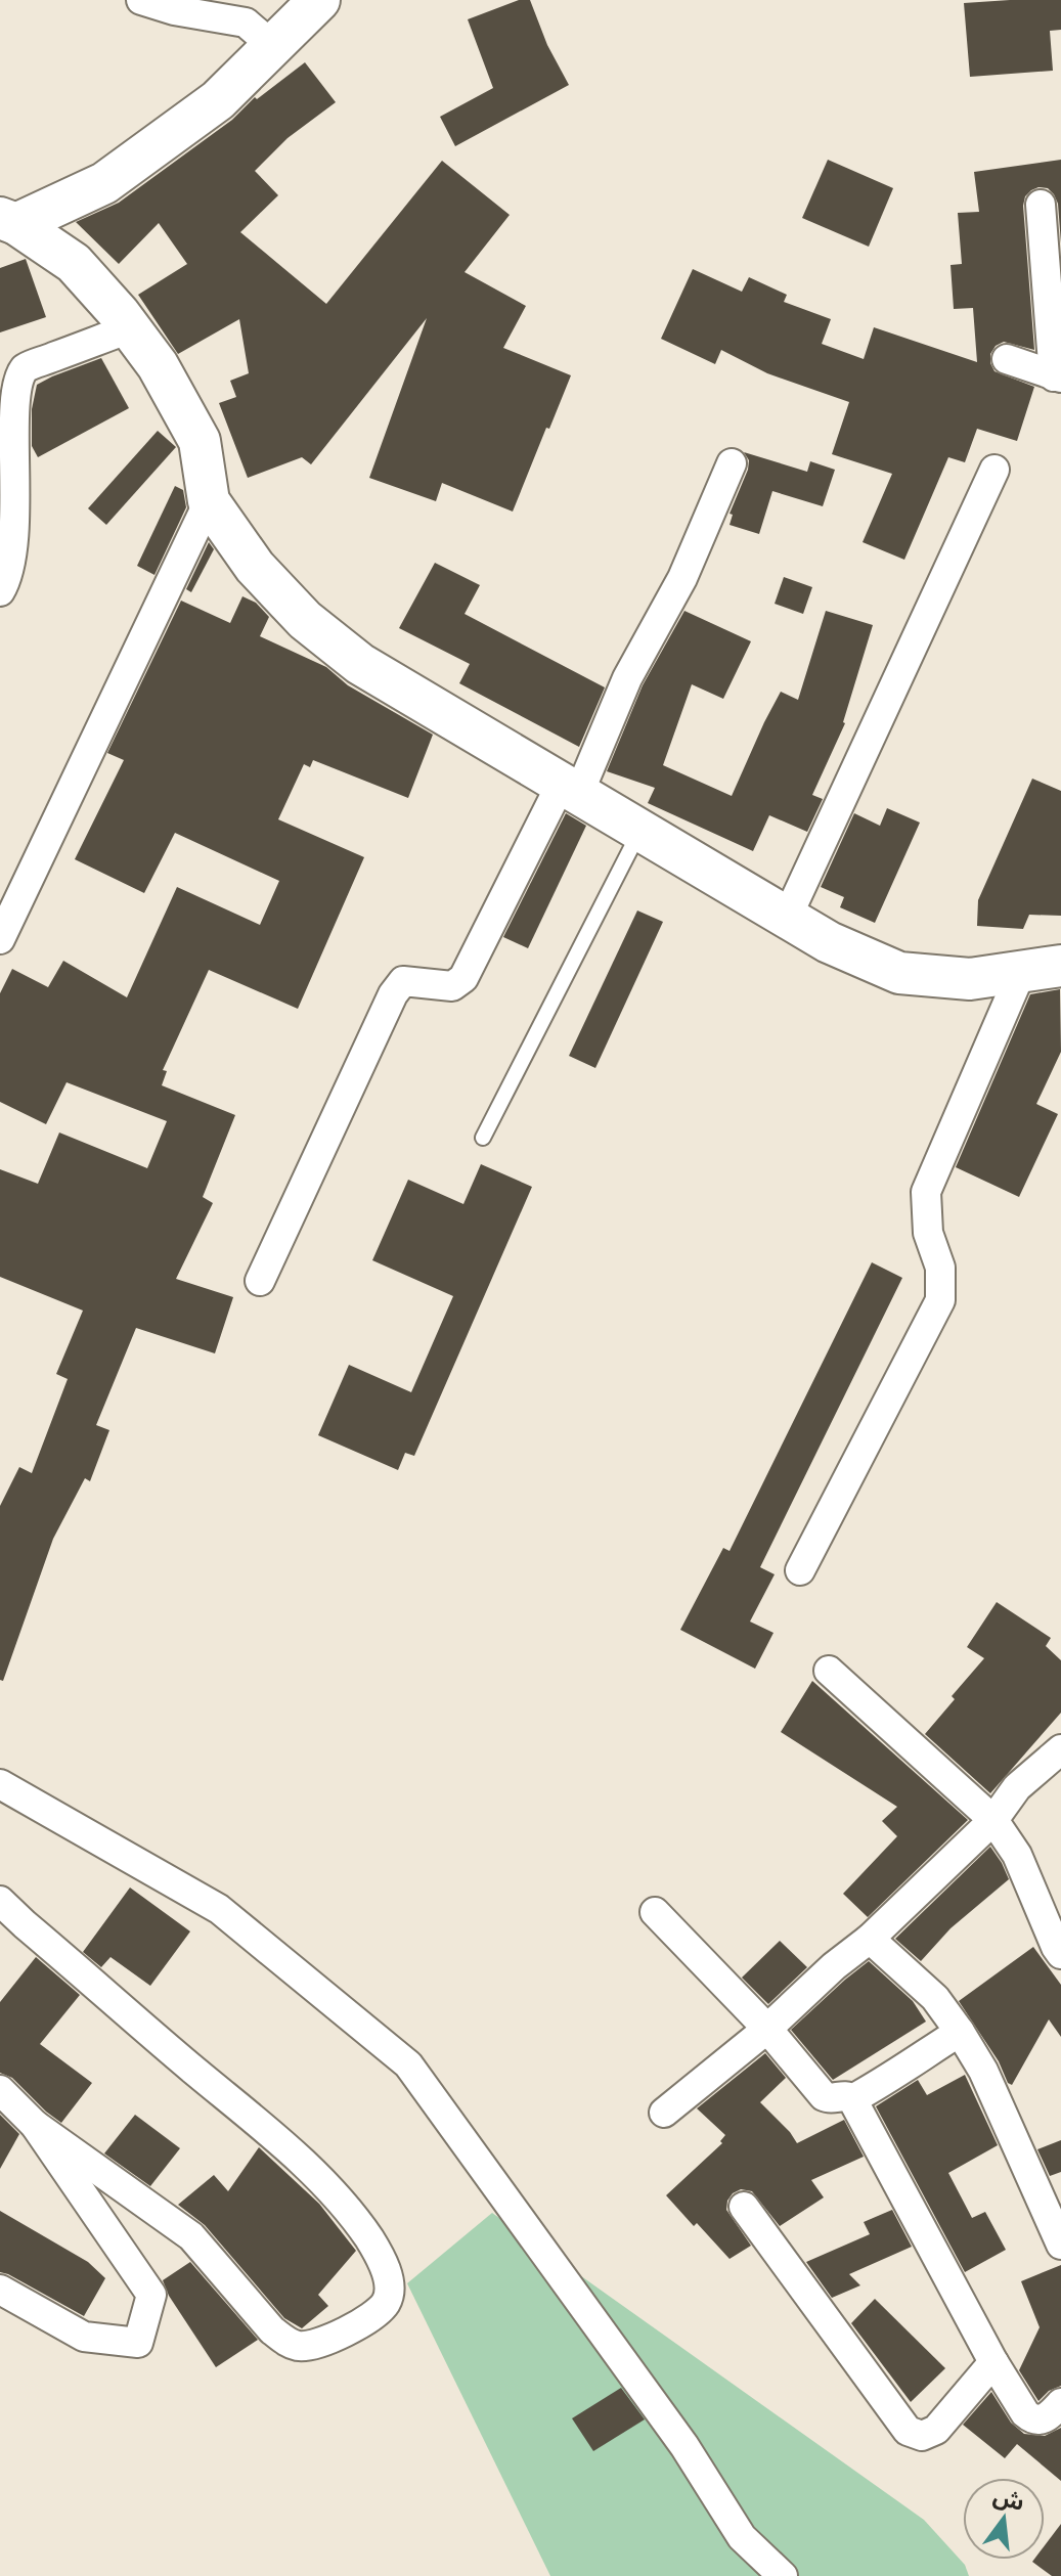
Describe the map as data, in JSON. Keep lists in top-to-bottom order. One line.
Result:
{"north":"top"}
